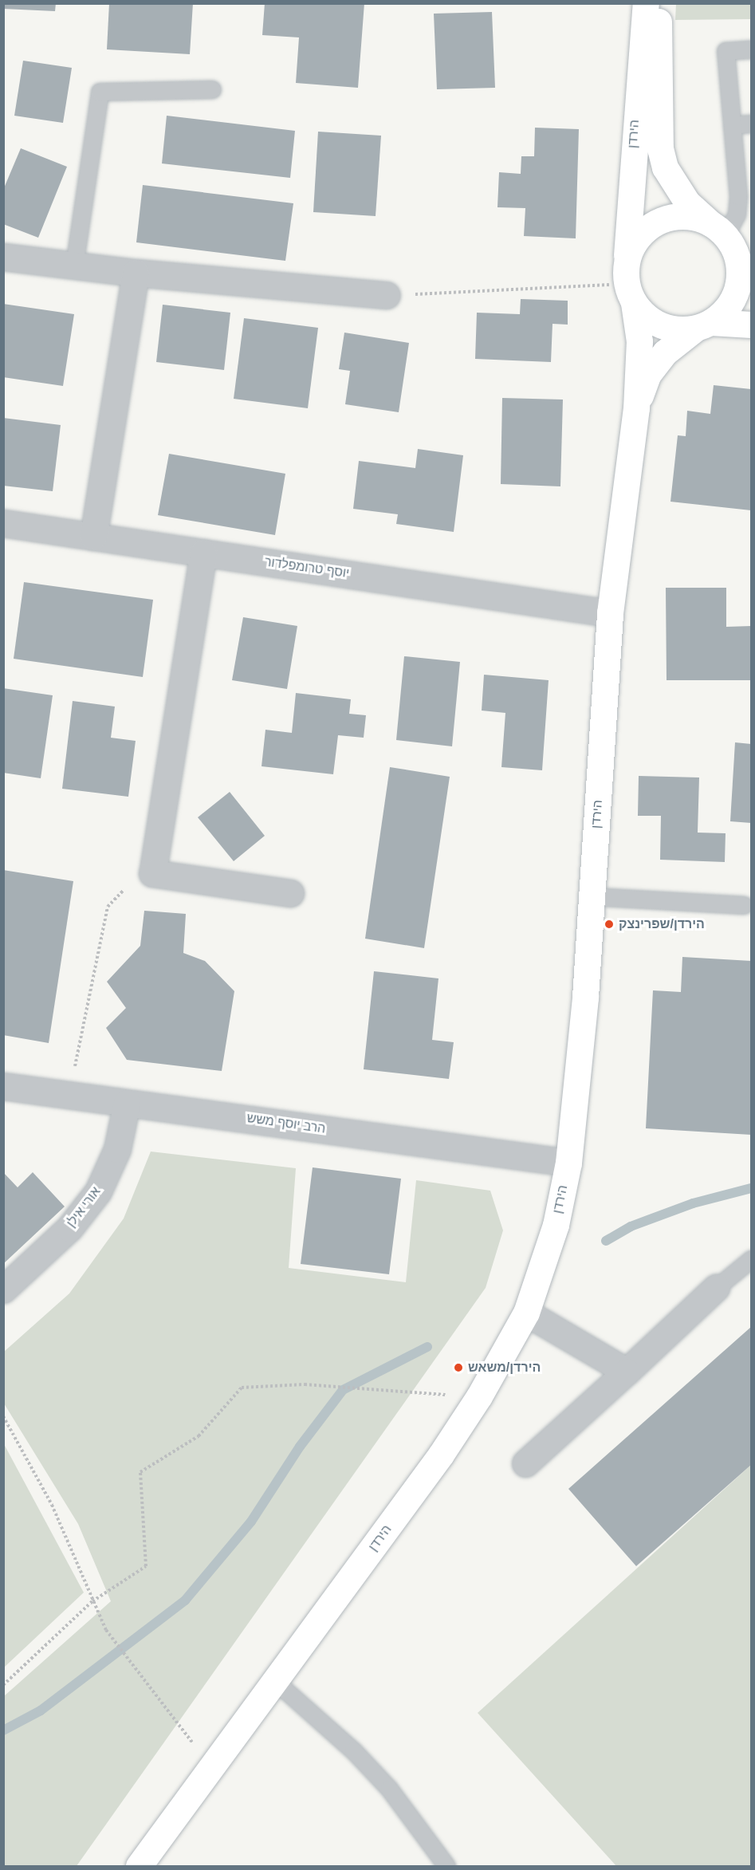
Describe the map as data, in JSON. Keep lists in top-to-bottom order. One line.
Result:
{"streets":{"street":["הירדן","יוסף טרומפלדור","הרב יוסף משש","אורי אילן"]},"crossings":[["הירדן","יוסף טרומפלדור"],["הירדן","הרב יוסף משש"],["הרב יוסף משש","אורי אילן"]],"places":["הירדן/שפרינצק","הירדן/משאש"]}
